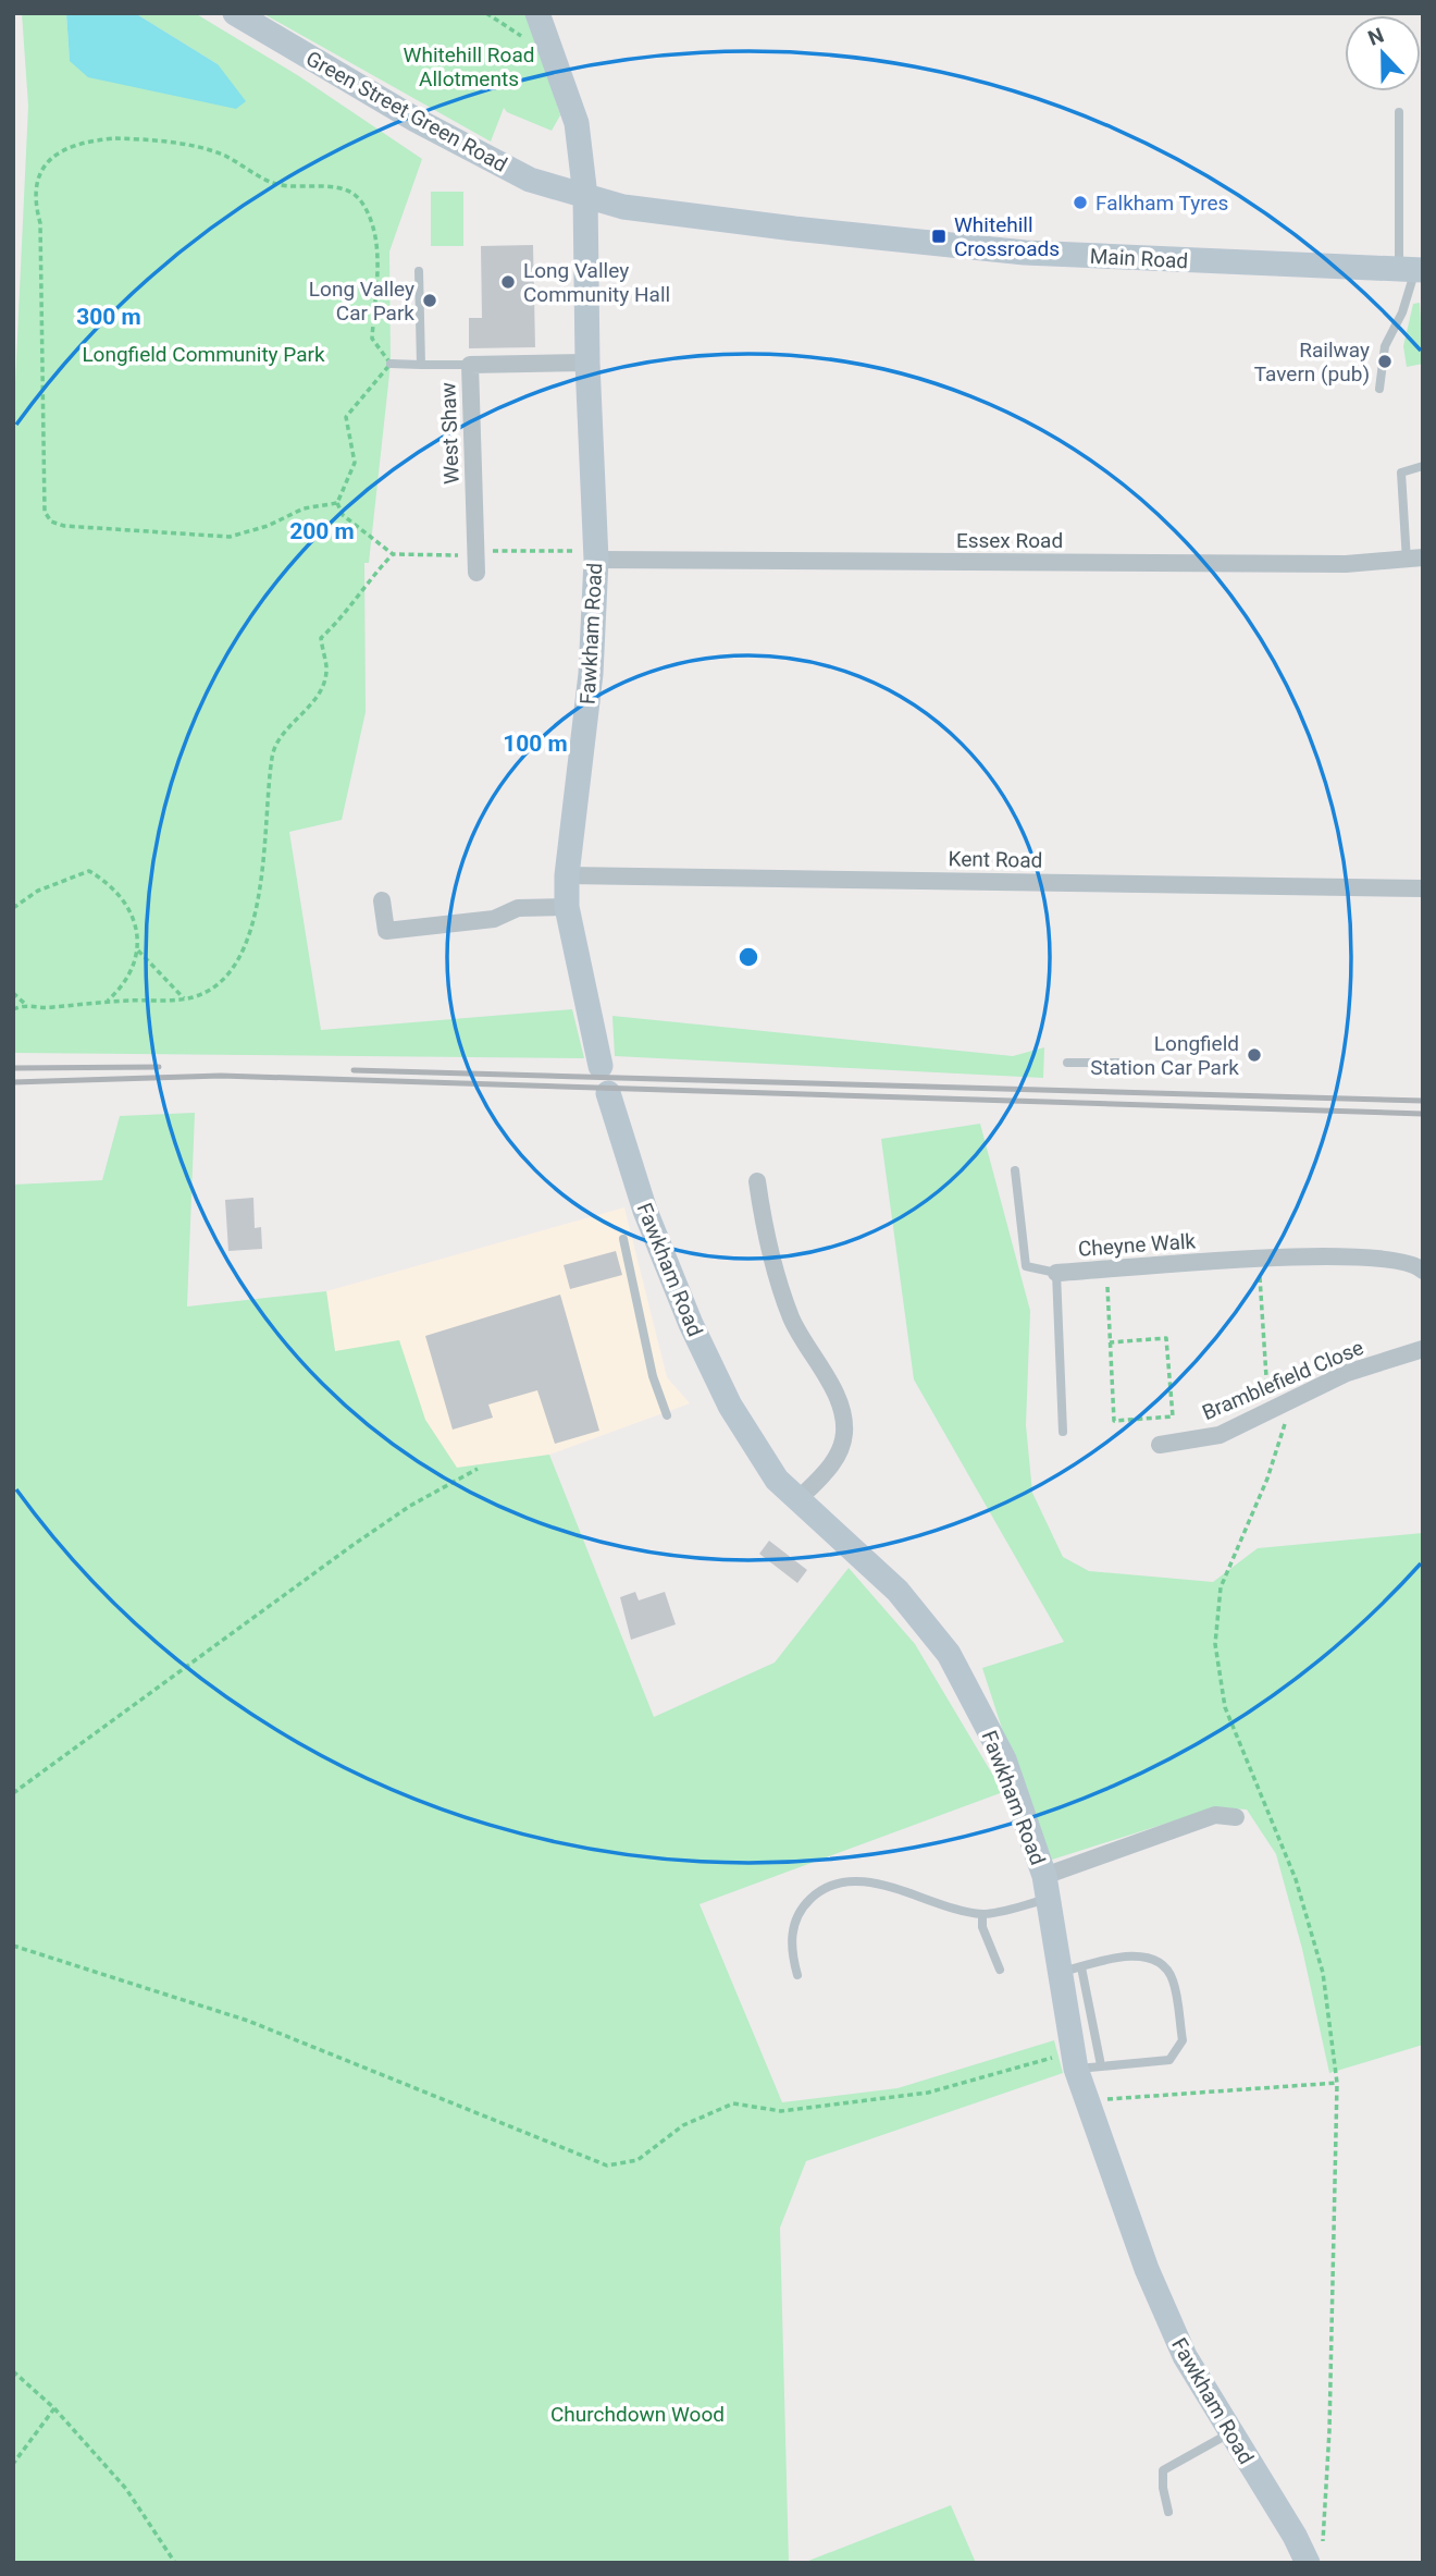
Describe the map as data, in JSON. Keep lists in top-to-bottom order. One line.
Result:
{"streets":{"street":["Green Street Green Road","Main Road","West Shaw","Essex Road","Fawkham Road","Kent Road","Cheyne Walk","Bramblefield Close"]},"crossings":[["Green Street Green Road","Main Road"],["Green Street Green Road","Fawkham Road"],["Main Road","Fawkham Road"],["West Shaw","Fawkham Road"],["Essex Road","Fawkham Road"],["Fawkham Road","Kent Road"]],"parks":["Whitehill Road Allotments","Longfield Community Park","Churchdown Wood"],"places":{"other":["Falkham Tyres","Long Valley Community Hall","Long Valley Car Park","Railway Tavern (pub)","Longfield Station Car Park"],"transit":["Whitehill Crossroads"]},"north":"top","rings":["300 m","200 m","100 m"]}
